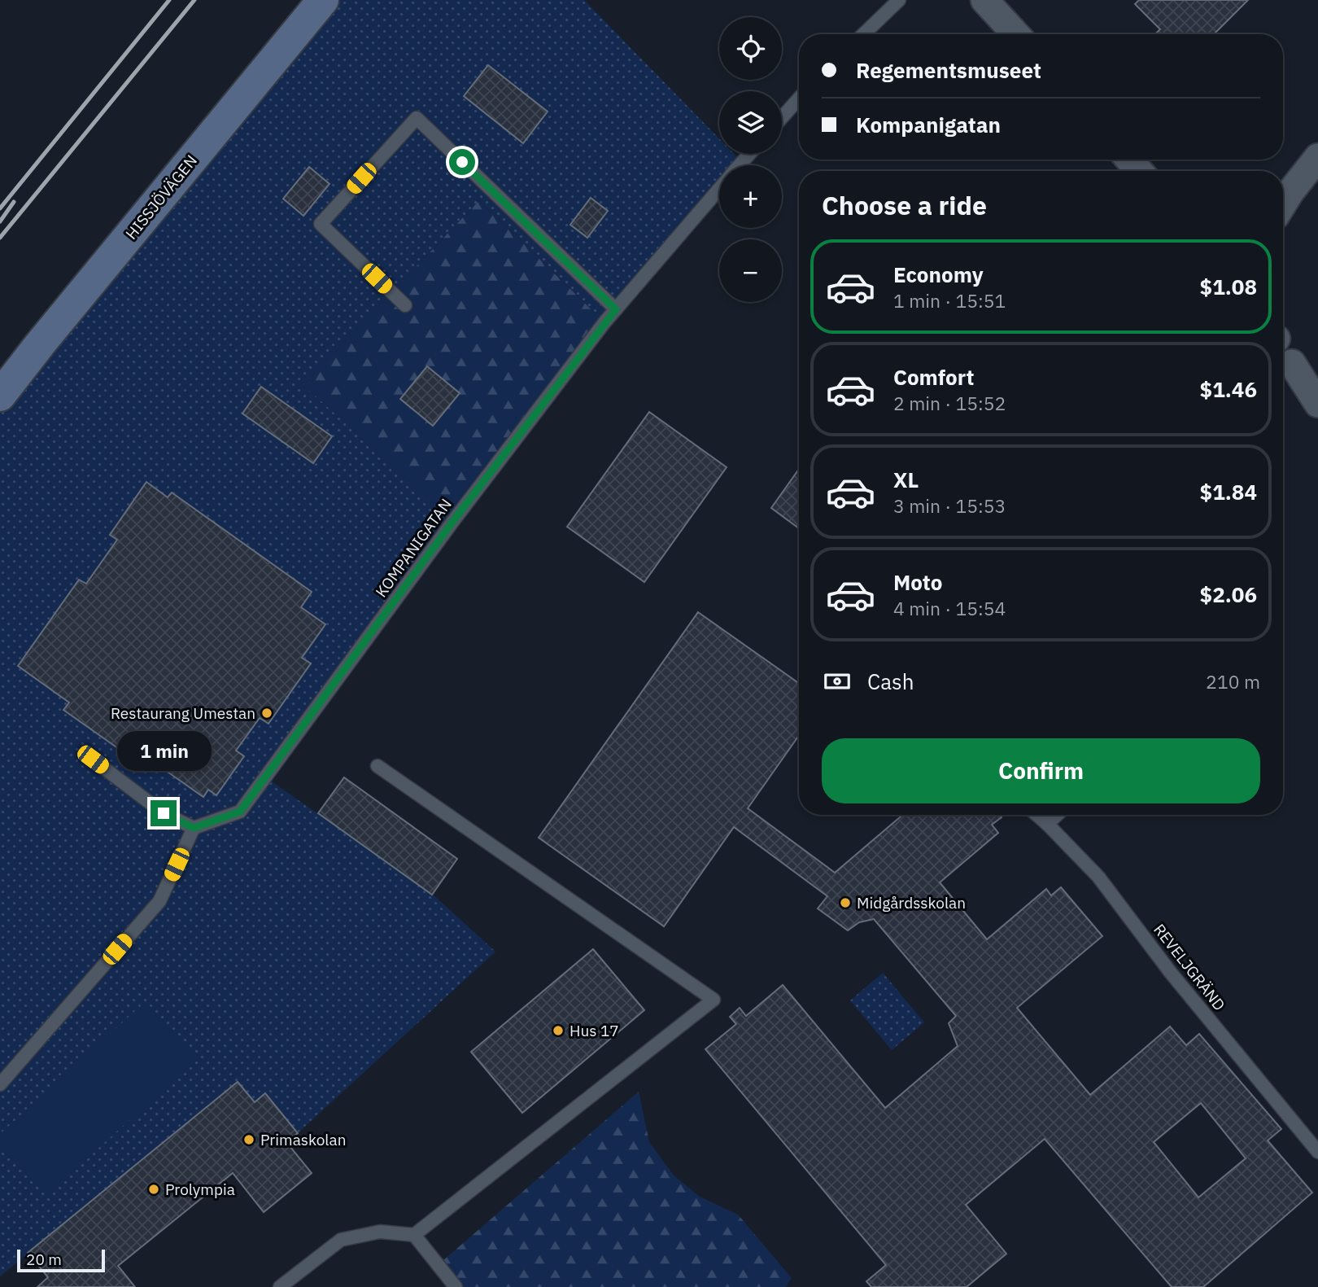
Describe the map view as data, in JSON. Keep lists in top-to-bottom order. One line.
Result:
{"streets":{"main road":["HISSJÖVÄGEN"],"lane":["KOMPANIGATAN","REVELJGRÄND"]},"places":["Restaurang Umestan","Midgårdsskolan","Hus 17","Primaskolan","Prolympia"],"scale_bar":"20 m","page":{"map_buttons":["+","−"],"banner":["Regementsmuseet","Kompanigatan"],"heading":"Choose a ride","list":[{"name":"Economy","note":"1 min · 15:51","value":"$1.08"},{"name":"Comfort","note":"2 min · 15:52","value":"$1.46"},{"name":"XL","note":"3 min · 15:53","value":"$1.84"},{"name":"Moto","note":"4 min · 15:54","value":"$2.06"}],"pay":["Cash","210 m"],"buttons":"Confirm","bubble":"1 min","scale":"20 m"}}
